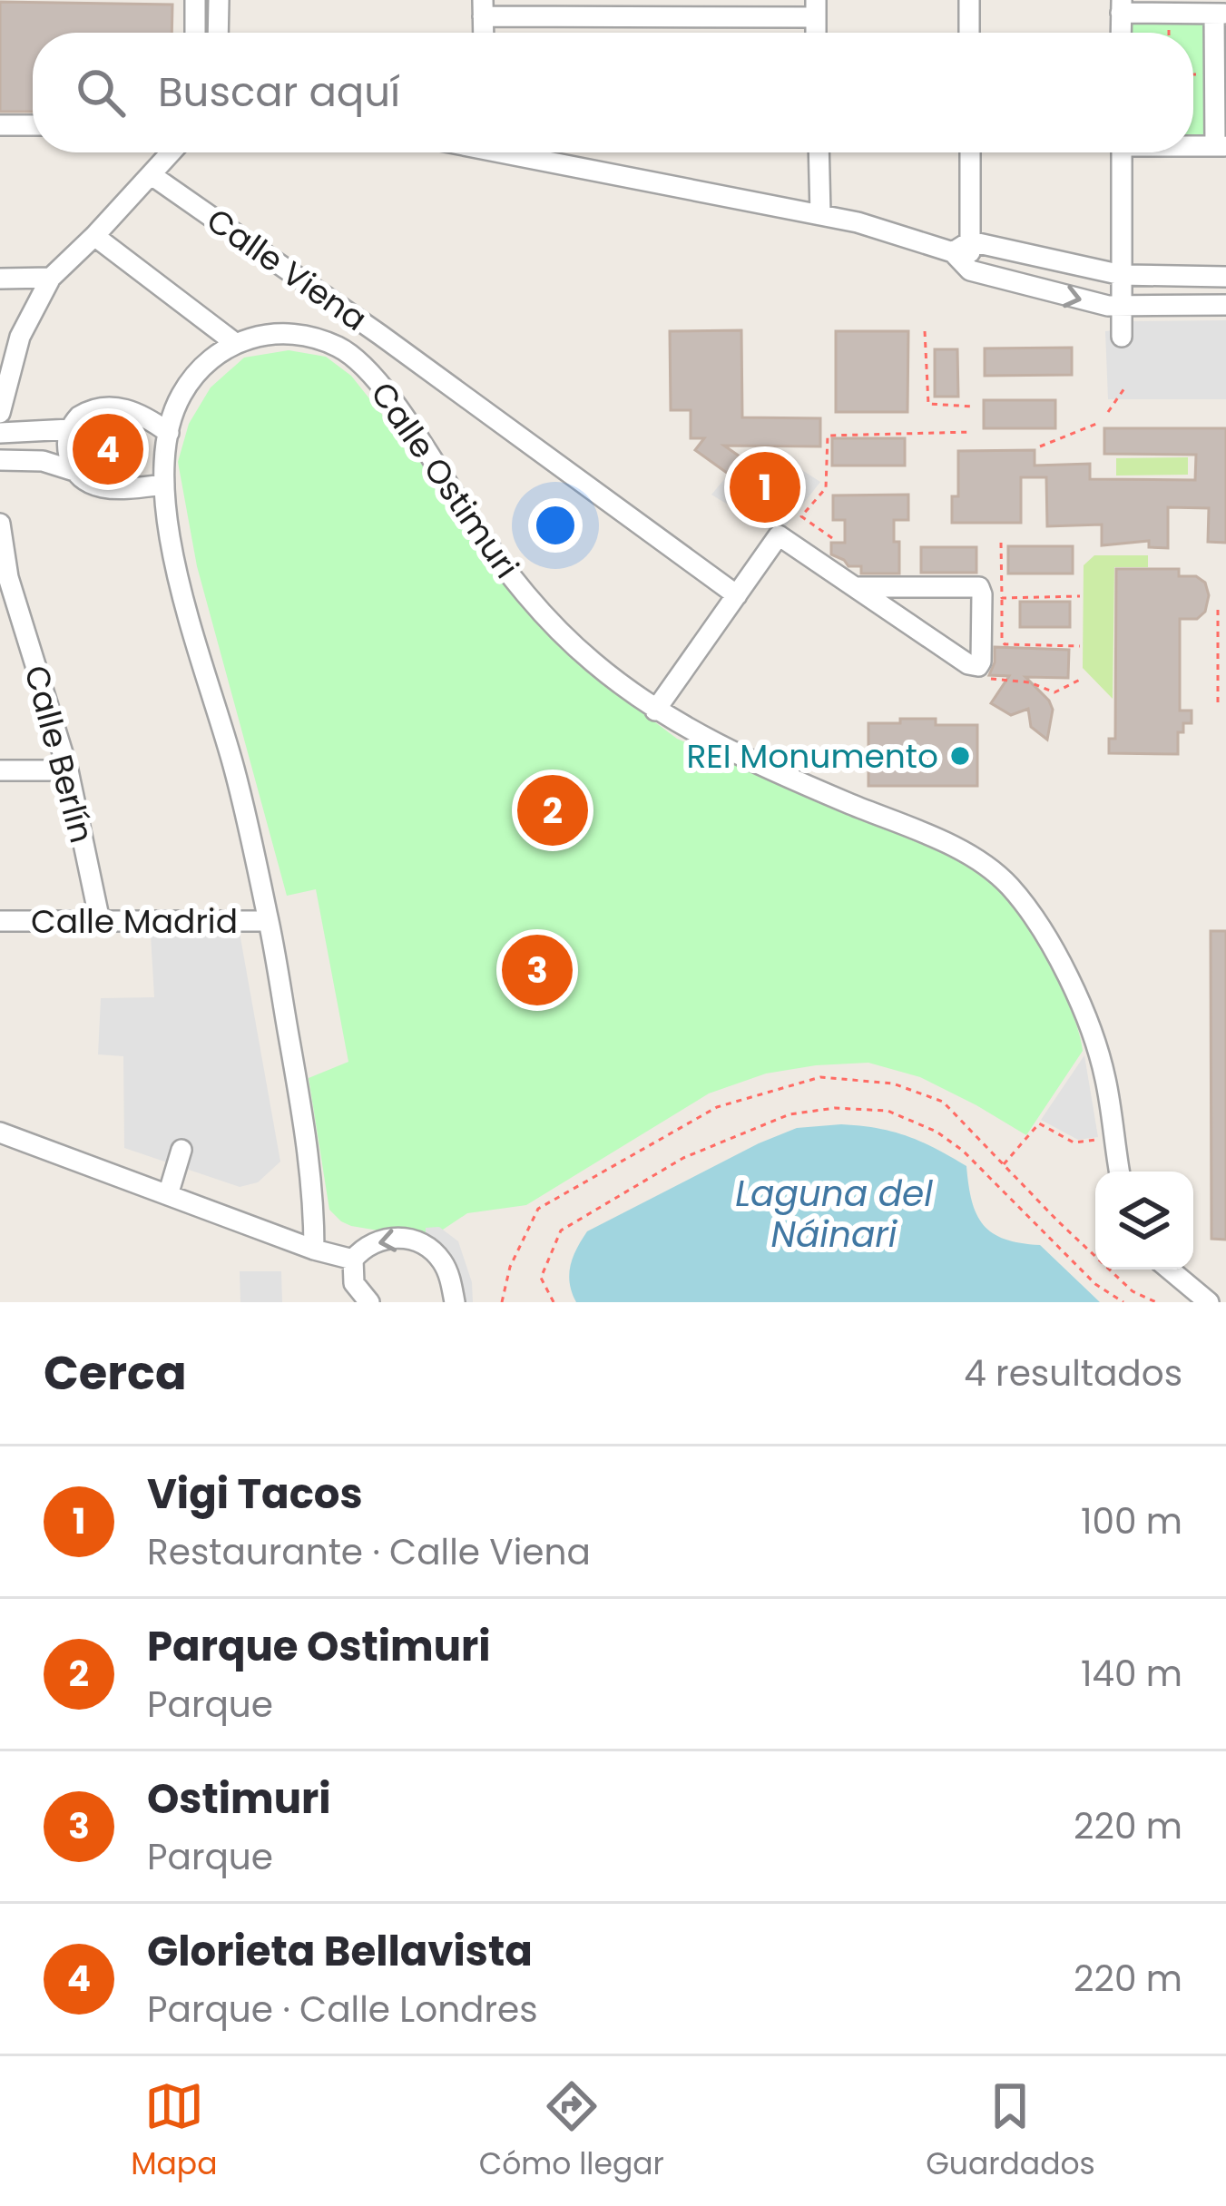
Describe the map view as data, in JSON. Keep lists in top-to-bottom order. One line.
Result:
{"streets":{"street":["Calle Viena","Calle Ostimuri","Calle Berlín","Calle Madrid"]},"crossings":[["Calle Berlín","Calle Madrid"]],"water":["Laguna del Náinari"],"places":["REI Monumento"],"page":{"search":"Buscar aquí","pins":["4","1","2","3"],"heading":["Cerca","4 resultados"],"list":[{"mark":"1","name":"Vigi Tacos","note":"Restaurante · Calle Viena","value":"100 m"},{"mark":"2","name":"Parque Ostimuri","note":"Parque","value":"140 m"},{"mark":"3","name":"Ostimuri","note":"Parque","value":"220 m"},{"mark":"4","name":"Glorieta Bellavista","note":"Parque · Calle Londres","value":"220 m"}],"nav":["Mapa","Cómo llegar","Guardados"]}}
